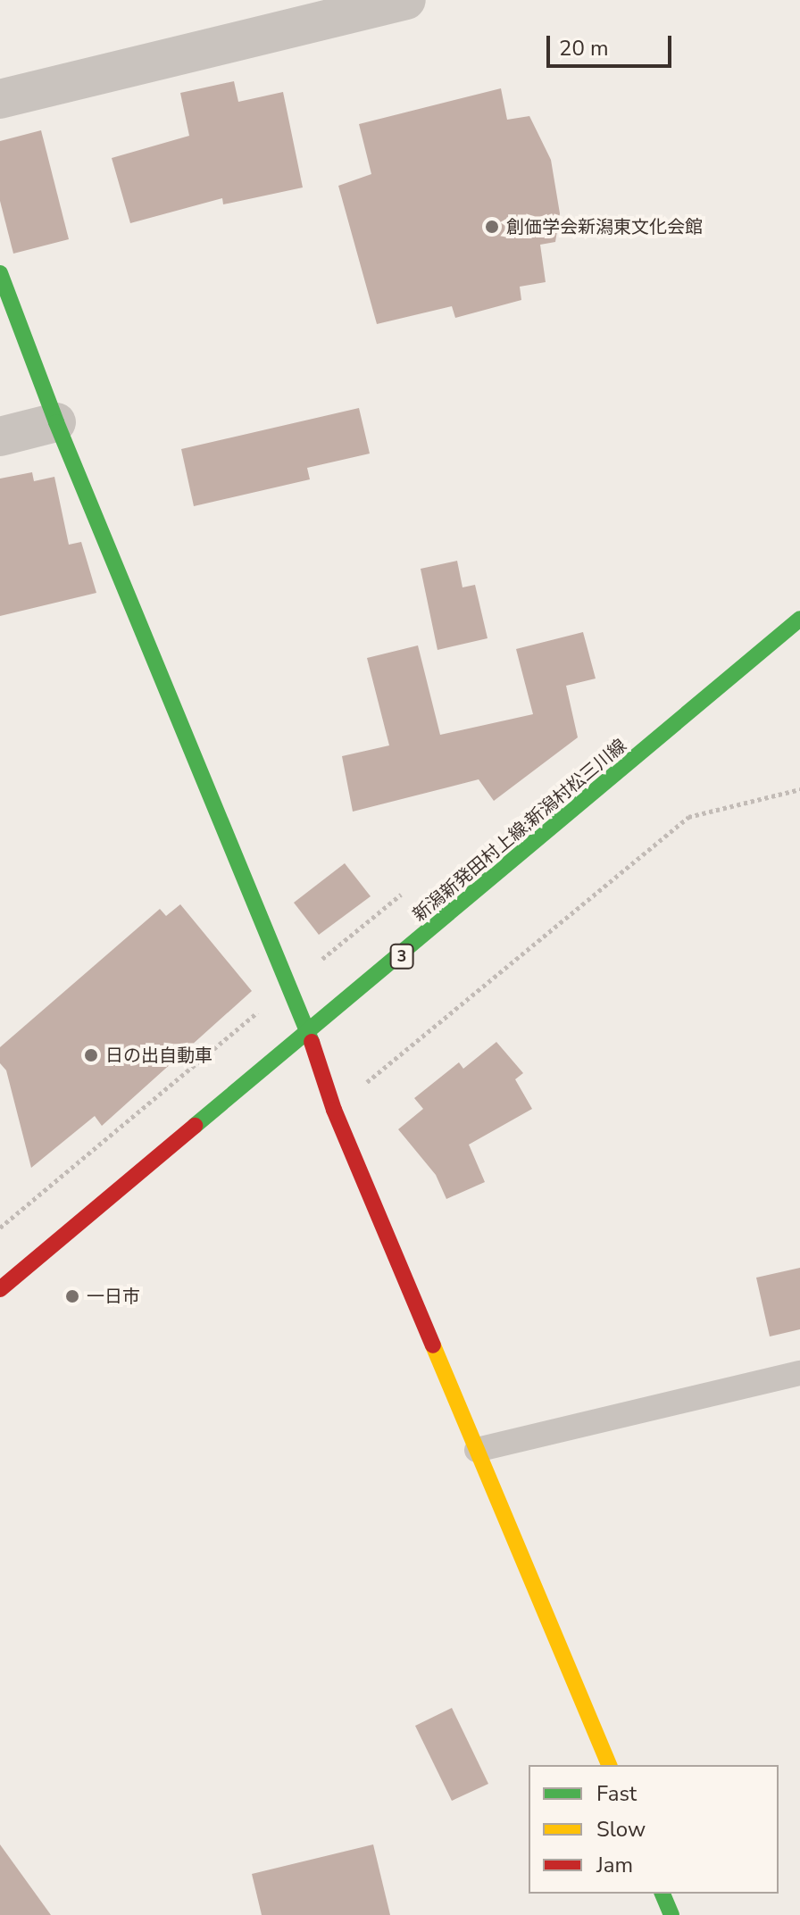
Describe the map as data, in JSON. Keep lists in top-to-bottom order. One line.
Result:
{"streets":{"street":["新潟新発田村上線;新潟村松三川線","3"]},"places":["創価学会新潟東文化会館","日の出自動車","一日市"],"legend":["Fast","Slow","Jam"],"scale_bar":"20 m"}
